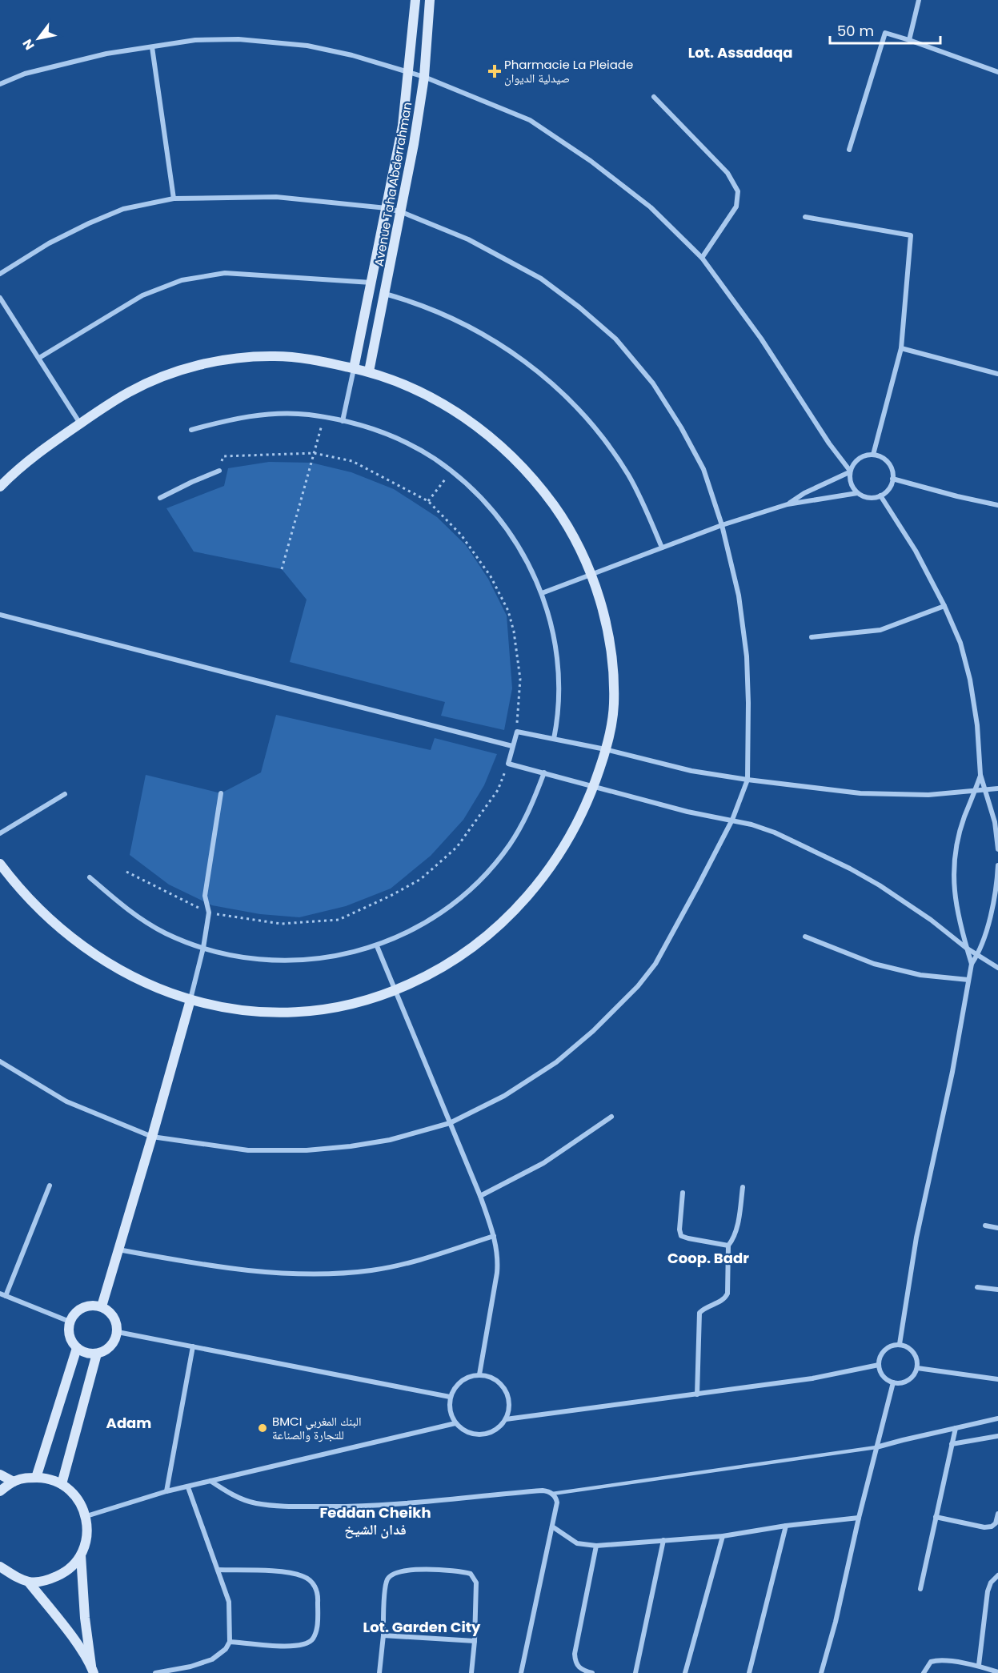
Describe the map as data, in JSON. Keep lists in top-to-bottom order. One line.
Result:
{"streets":{"street":["Avenue Taha Abderrahman"]},"districts":["Lot. Assadaqa","Coop. Badr","Adam","Feddan Cheikh فدان الشيخ","Lot. Garden City"],"places":{"health":["Pharmacie La Pleiade صيدلية الديوان"],"other":["BMCI البنك المغربي للتجارة والصناعة"]},"scale_bar":"50 m","north":"bottom left"}
